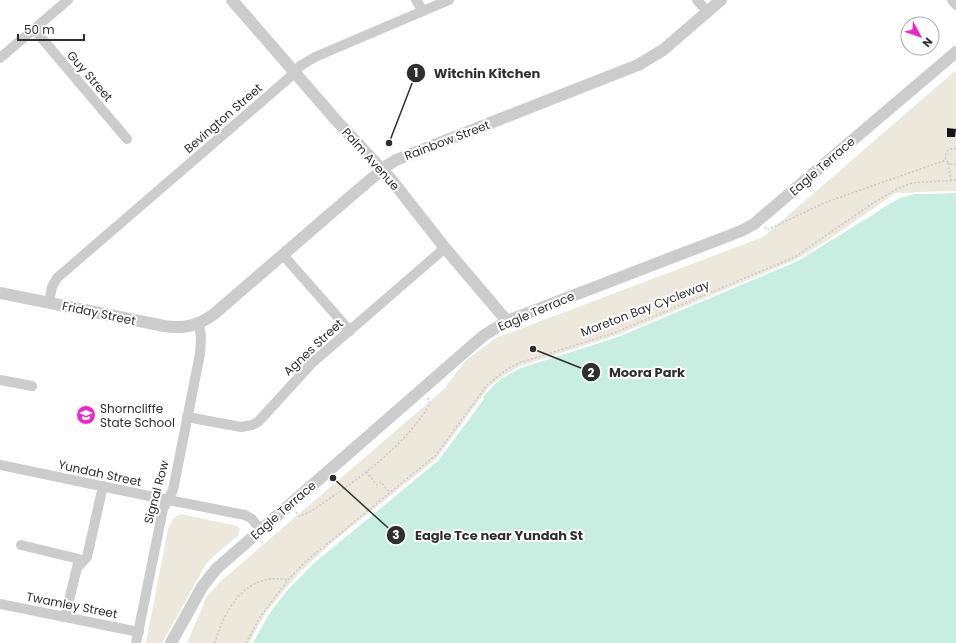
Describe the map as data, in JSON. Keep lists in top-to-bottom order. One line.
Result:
{"streets":{"street":["Guy Street","Bevington Street","Rainbow Street","Palm Avenue","Eagle Terrace","Friday Street","Agnes Street","Yundah Street","Signal Row","Twamley Street"],"path":["Moreton Bay Cycleway"]},"crossings":[["Bevington Street","Palm Avenue"],["Bevington Street","Friday Street"],["Rainbow Street","Palm Avenue"],["Rainbow Street","Friday Street"],["Rainbow Street","Signal Row"],["Palm Avenue","Eagle Terrace"],["Palm Avenue","Agnes Street"],["Eagle Terrace","Yundah Street"],["Friday Street","Signal Row"],["Agnes Street","Signal Row"],["Yundah Street","Signal Row"],["Signal Row","Twamley Street"]],"places":{"other":["Witchin Kitchen","Moora Park","Eagle Tce near Yundah St"],"school or university":["Shorncliffe State School"]},"scale_bar":"50 m","north":"bottom right"}
